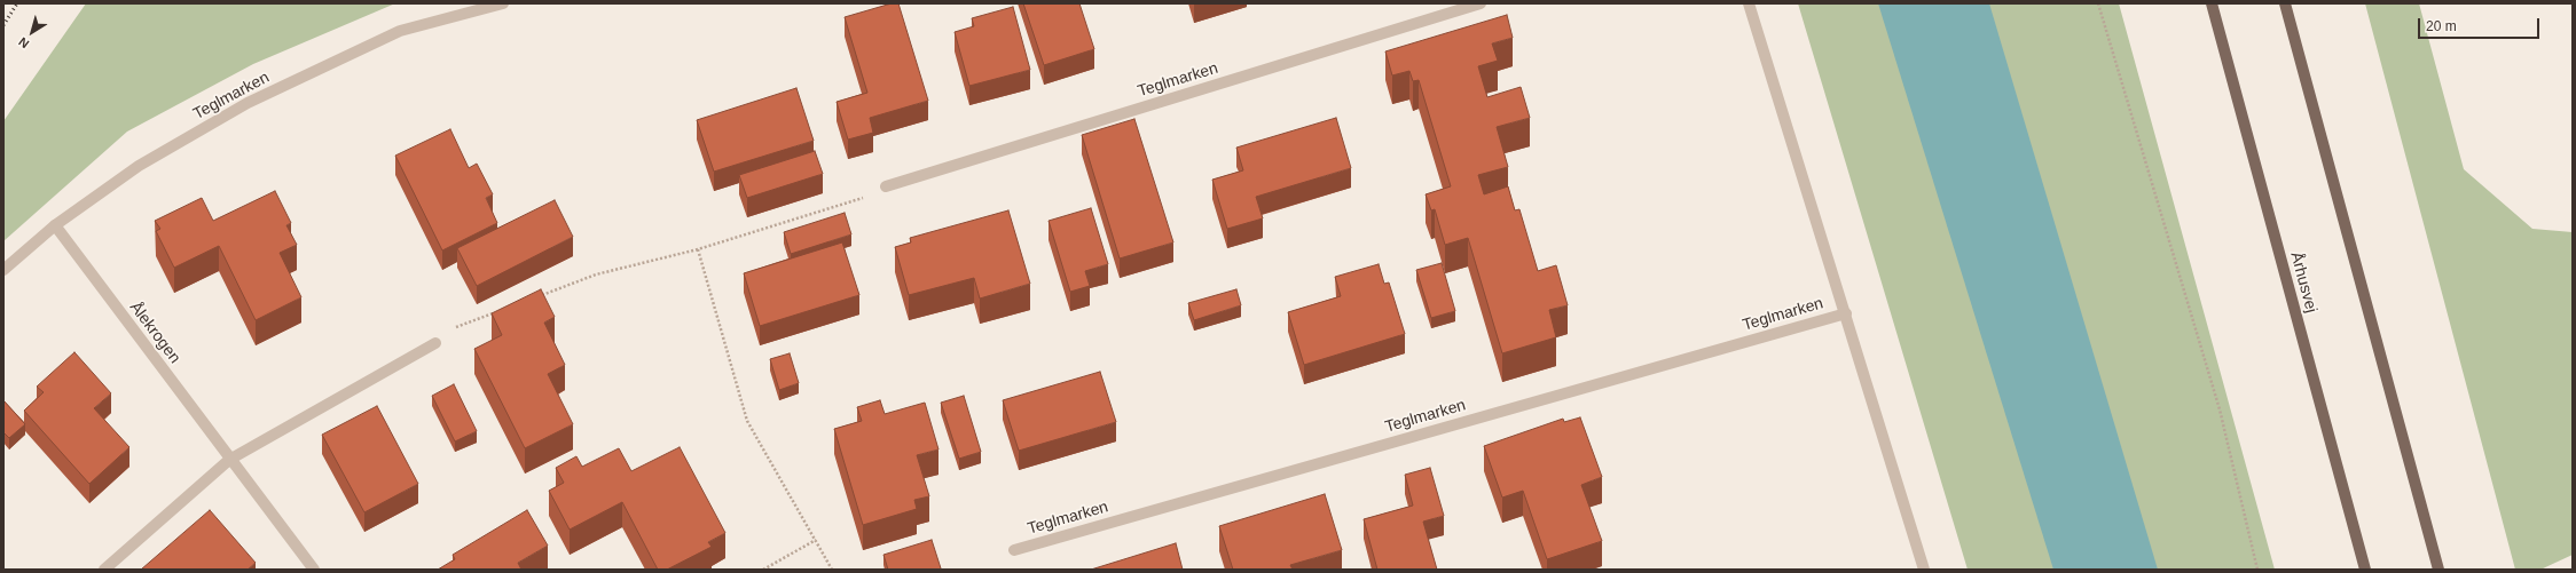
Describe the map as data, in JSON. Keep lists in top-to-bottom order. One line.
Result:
{"streets":{"main road":["Århusvej"],"street":["Teglmarken","Ålekrogen"]},"crossings":[["Teglmarken","Ålekrogen"]],"scale_bar":"20 m","north":"bottom left"}
